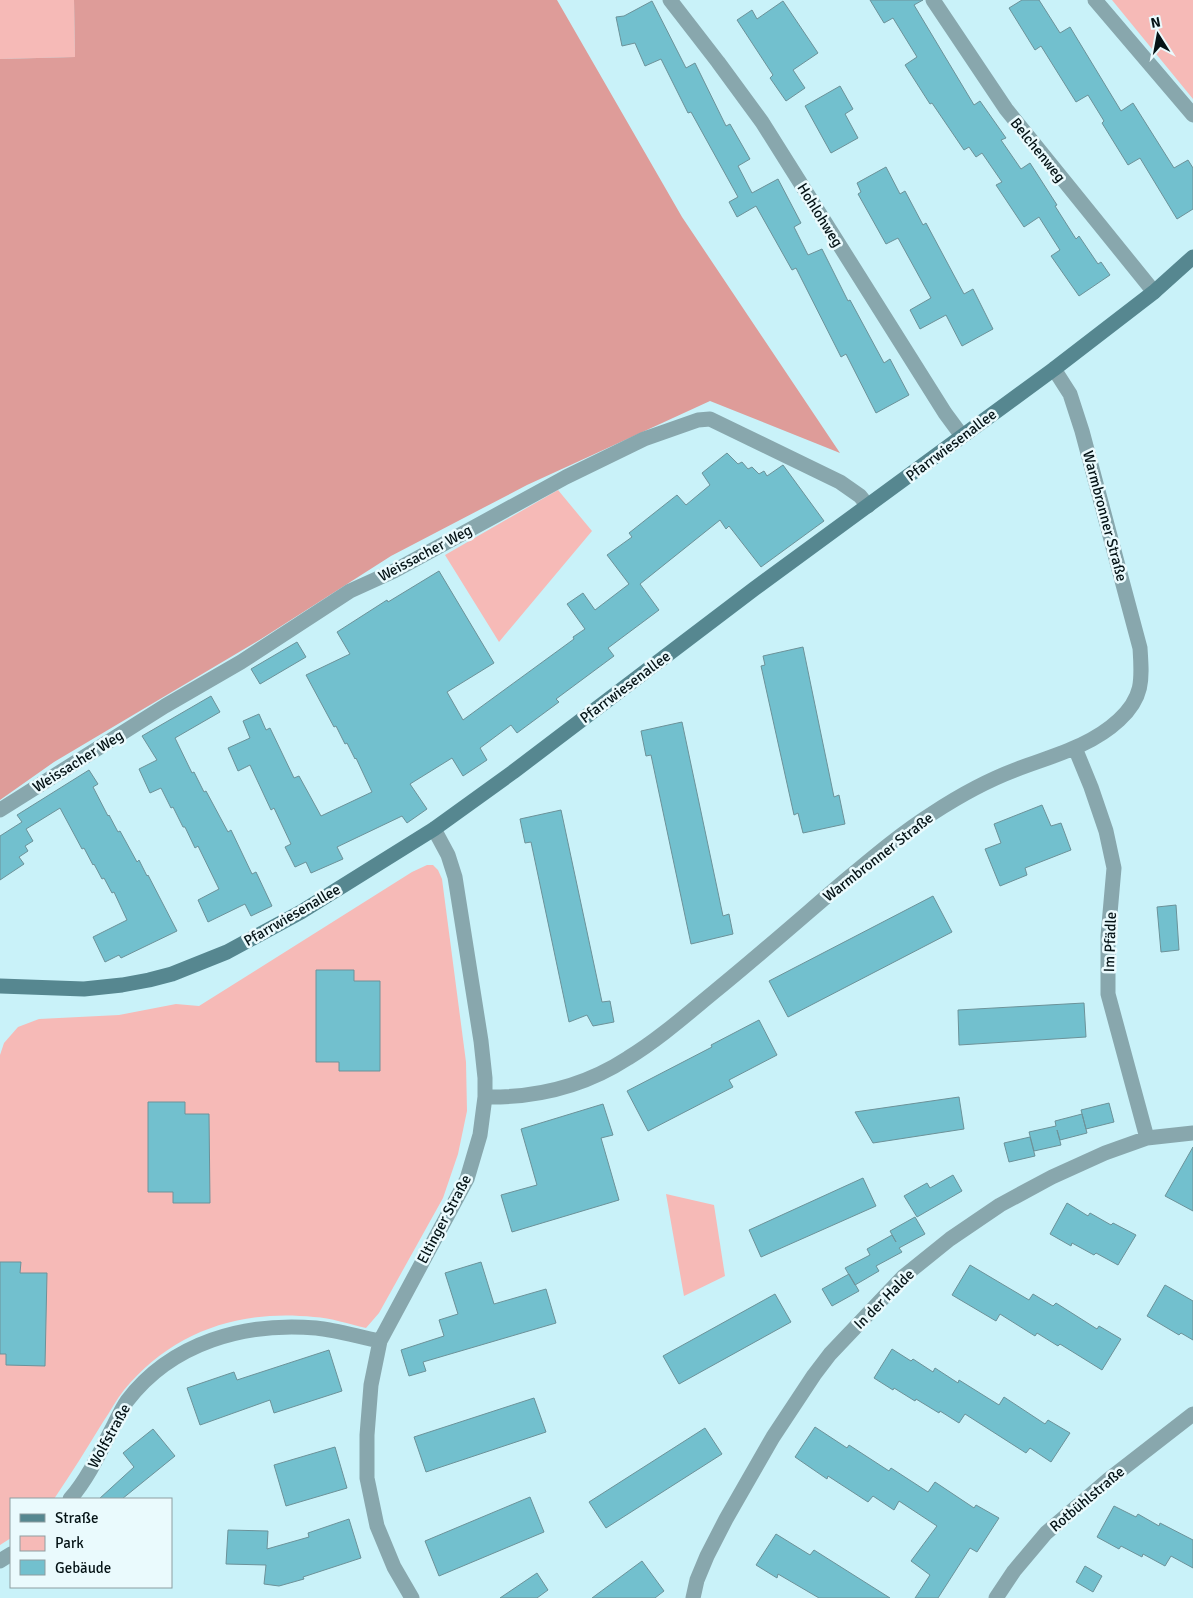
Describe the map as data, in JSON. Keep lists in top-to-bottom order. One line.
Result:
{"streets":{"main road":["Pfarrwiesenallee"],"street":["Belchenweg","Hohlohweg","Warmbronner Straße","Weissacher Weg","Im Pfädle","Eltinger Straße","In der Halde","Wolfstraße","Rotbühlstraße"]},"crossings":[["Belchenweg","Pfarrwiesenallee"],["Hohlohweg","Pfarrwiesenallee"],["Pfarrwiesenallee","Warmbronner Straße"],["Pfarrwiesenallee","Weissacher Weg"],["Pfarrwiesenallee","Eltinger Straße"],["Warmbronner Straße","Im Pfädle"],["Warmbronner Straße","Eltinger Straße"],["Im Pfädle","In der Halde"],["Eltinger Straße","Wolfstraße"]],"legend":["Straße","Park","Gebäude"],"north":"top"}
